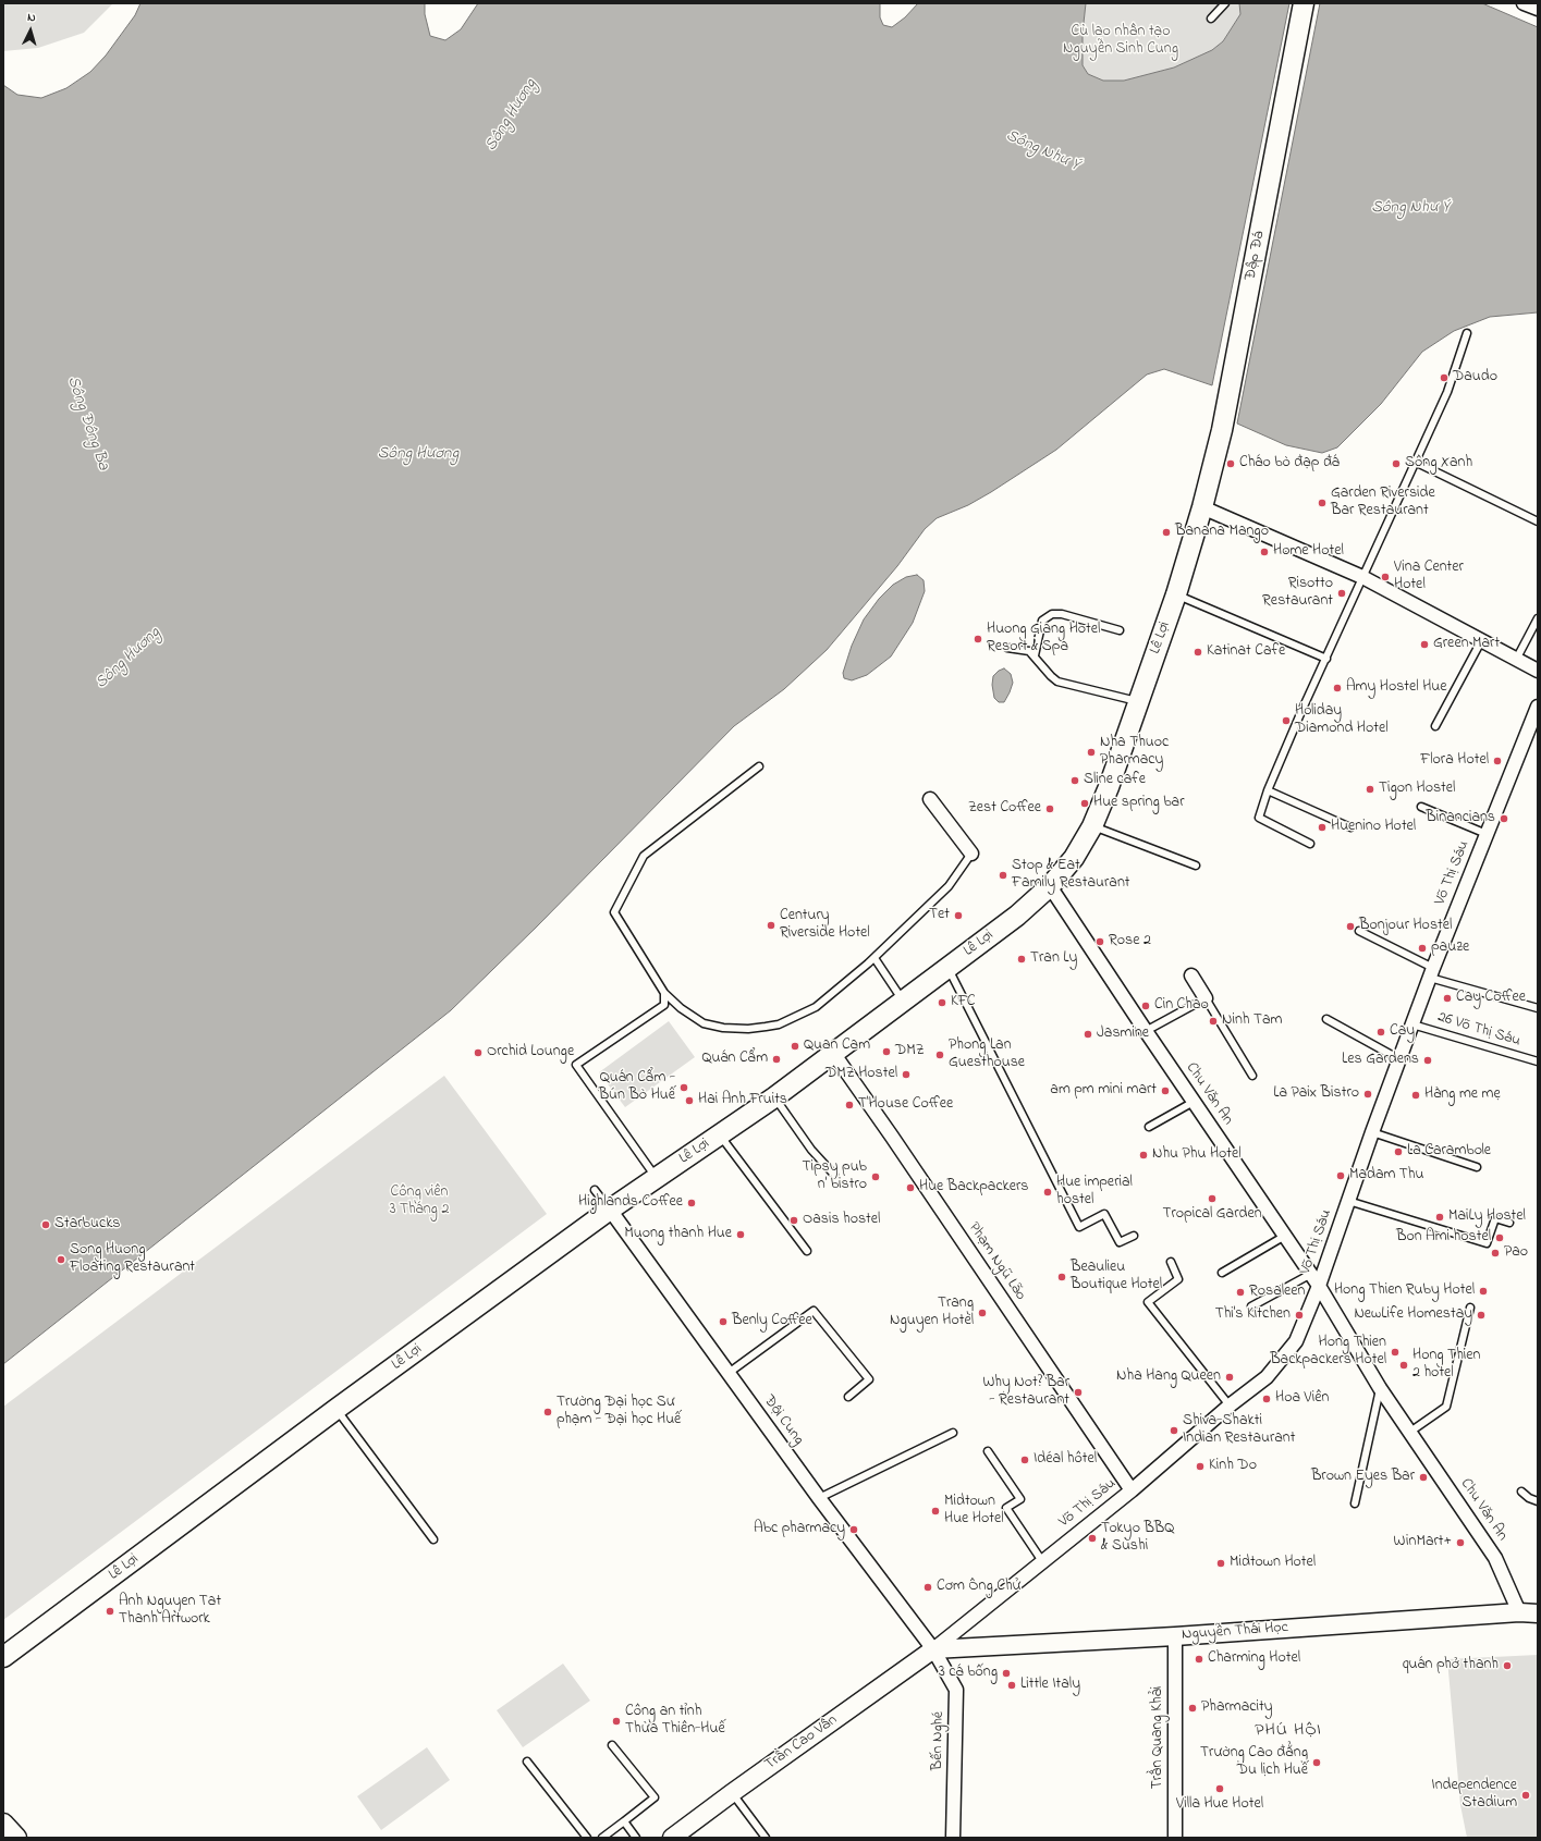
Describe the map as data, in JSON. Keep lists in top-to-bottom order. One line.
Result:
{"streets":{"main road":["Đập Đá","Lê Lợi"],"street":["Võ Thị Sáu","Chu Văn An","Phạm Ngũ Lão","Đội Cung","Nguyễn Thái Học","Trần Quang Khải","Bến Nghé","Trần Cao Vân"],"lane":["26 Võ Thị Sáu"]},"crossings":[["Đập Đá","Lê Lợi"],["Lê Lợi","Chu Văn An"],["Lê Lợi","Phạm Ngũ Lão"],["Lê Lợi","Đội Cung"],["Võ Thị Sáu","26 Võ Thị Sáu"],["Võ Thị Sáu","Chu Văn An"],["Võ Thị Sáu","Phạm Ngũ Lão"],["Võ Thị Sáu","Đội Cung"],["Võ Thị Sáu","Nguyễn Thái Học"],["Võ Thị Sáu","Bến Nghé"],["Võ Thị Sáu","Trần Cao Vân"],["Chu Văn An","Nguyễn Thái Học"],["Đội Cung","Nguyễn Thái Học"],["Đội Cung","Bến Nghé"],["Đội Cung","Trần Cao Vân"],["Nguyễn Thái Học","Trần Quang Khải"],["Nguyễn Thái Học","Bến Nghé"],["Nguyễn Thái Học","Trần Cao Vân"],["Bến Nghé","Trần Cao Vân"]],"districts":["PHÚ HỘI"],"water":["Sông Hương","Sông Như Ý","Sông Đông Ba"],"parks":["Cù lao nhân tạo Nguyễn Sinh Cung","Công viên 3 Tháng 2"],"places":["Daudo","Cháo bò đạp đá","Sông Xanh","Garden Riverside Bar Restaurant","Banana Mango","Home Hotel","Vina Center Hotel","Risotto Restaurant","Huong Giang Hotel Resort & Spa","Green Mart","Katinat Cafe","Amy Hostel Hue","Holiday Diamond Hotel","Nha Thuoc Pharmacy","Flora Hotel","Sline cafe","Tigon Hostel","Hue spring bar","Zest Coffee","Binancians","Huenino Hotel","Stop & Eat Family Restaurant","Tet","Century Riverside Hotel","Bonjour Hostel","Rose 2","pauze","Tran Ly","Cay Coffee","KFC","Cin Chao","Ninh Tam","Cay","Jasmine","Quan Cam","DMZ","Orchid Lounge","Phong Lan Guesthouse","Quán Cẩm","Les Gardens","DMZ Hostel","Quán Cẩm - Bún Bò Huế","am pm mini mart","La Paix Bistro","Hàng me mẹ","Hai Anh Fruits","T'House Coffee","La Carambole","Nhu Phu Hotel","Madam Thu","Tipsy pub n' bistro","Hue Backpackers","Hue imperial hostel","Tropical Garden","Highlands Coffee","MaiLy Hostel","Oasis hostel","Starbucks","Muong thanh Hue","Bon Ami hostel","Pao","Song Huong Floating Restaurant","Beaulieu Boutique Hotel","Hong Thien Ruby Hotel","Rosaleen","Trang Nguyen Hotel","Thi's Kitchen","NewLife Homestay","Benly Coffee","Hong Thien Backpackers Hotel","Hong Thien 2 hotel","Nha Hang Queen","Why Not? Bar - Restaurant","Hoa Viên","Trường Đại học Sư phạm - Đại học Huế","Shiva-Shakti Indian Restaurant","Idéal hôtel","Kinh Do","Brown Eyes Bar","Midtown Hue Hotel","Abc pharmacy","Tokyo BBQ & Sushi","WinMart+","Midtown Hotel","Cơm Ông Chử","Anh Nguyen Tat Thanh Artwork","Charming Hotel","quán phở thanh","3 cá bống","Little Italy","Pharmacity","Công an tỉnh Thừa Thiên-Huế","Trường Cao đẳng Du lịch Huế","Villa Hue Hotel","Independence Stadium"],"north":"top"}
